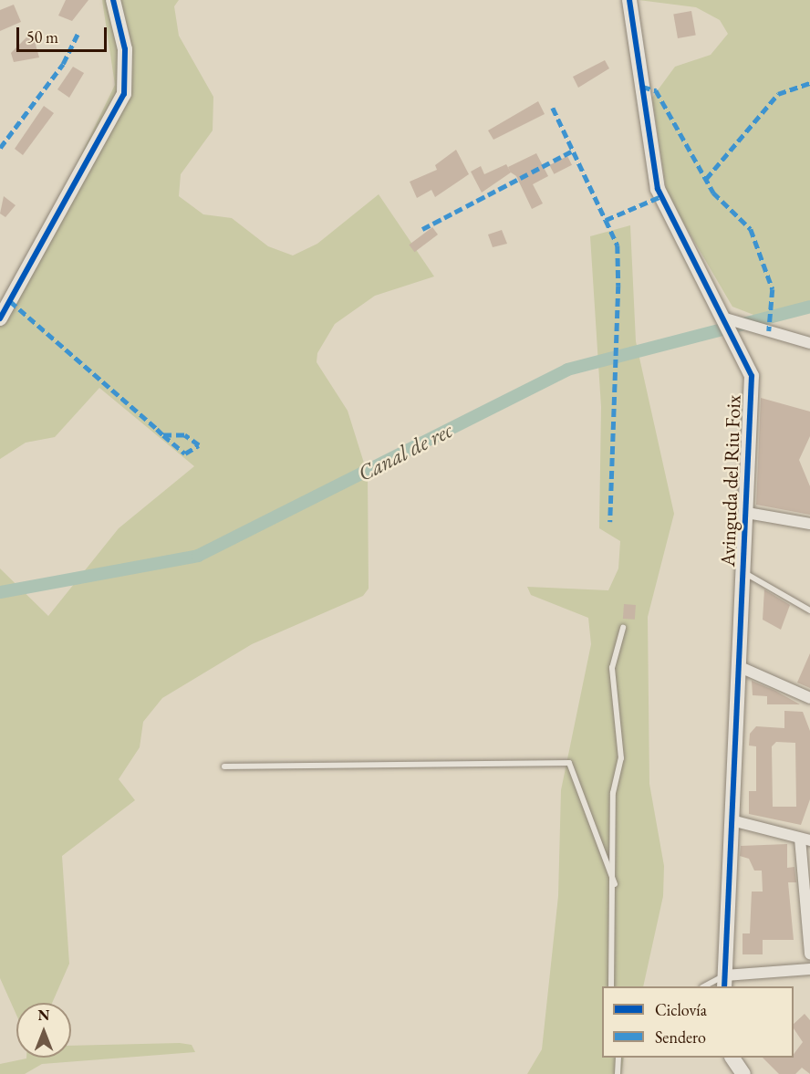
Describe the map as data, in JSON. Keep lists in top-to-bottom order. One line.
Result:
{"streets":{"street":["Avinguda del Riu Foix"]},"water":["Canal de rec"],"legend":["Ciclovía","Sendero"],"scale_bar":"50 m","north":"top"}
